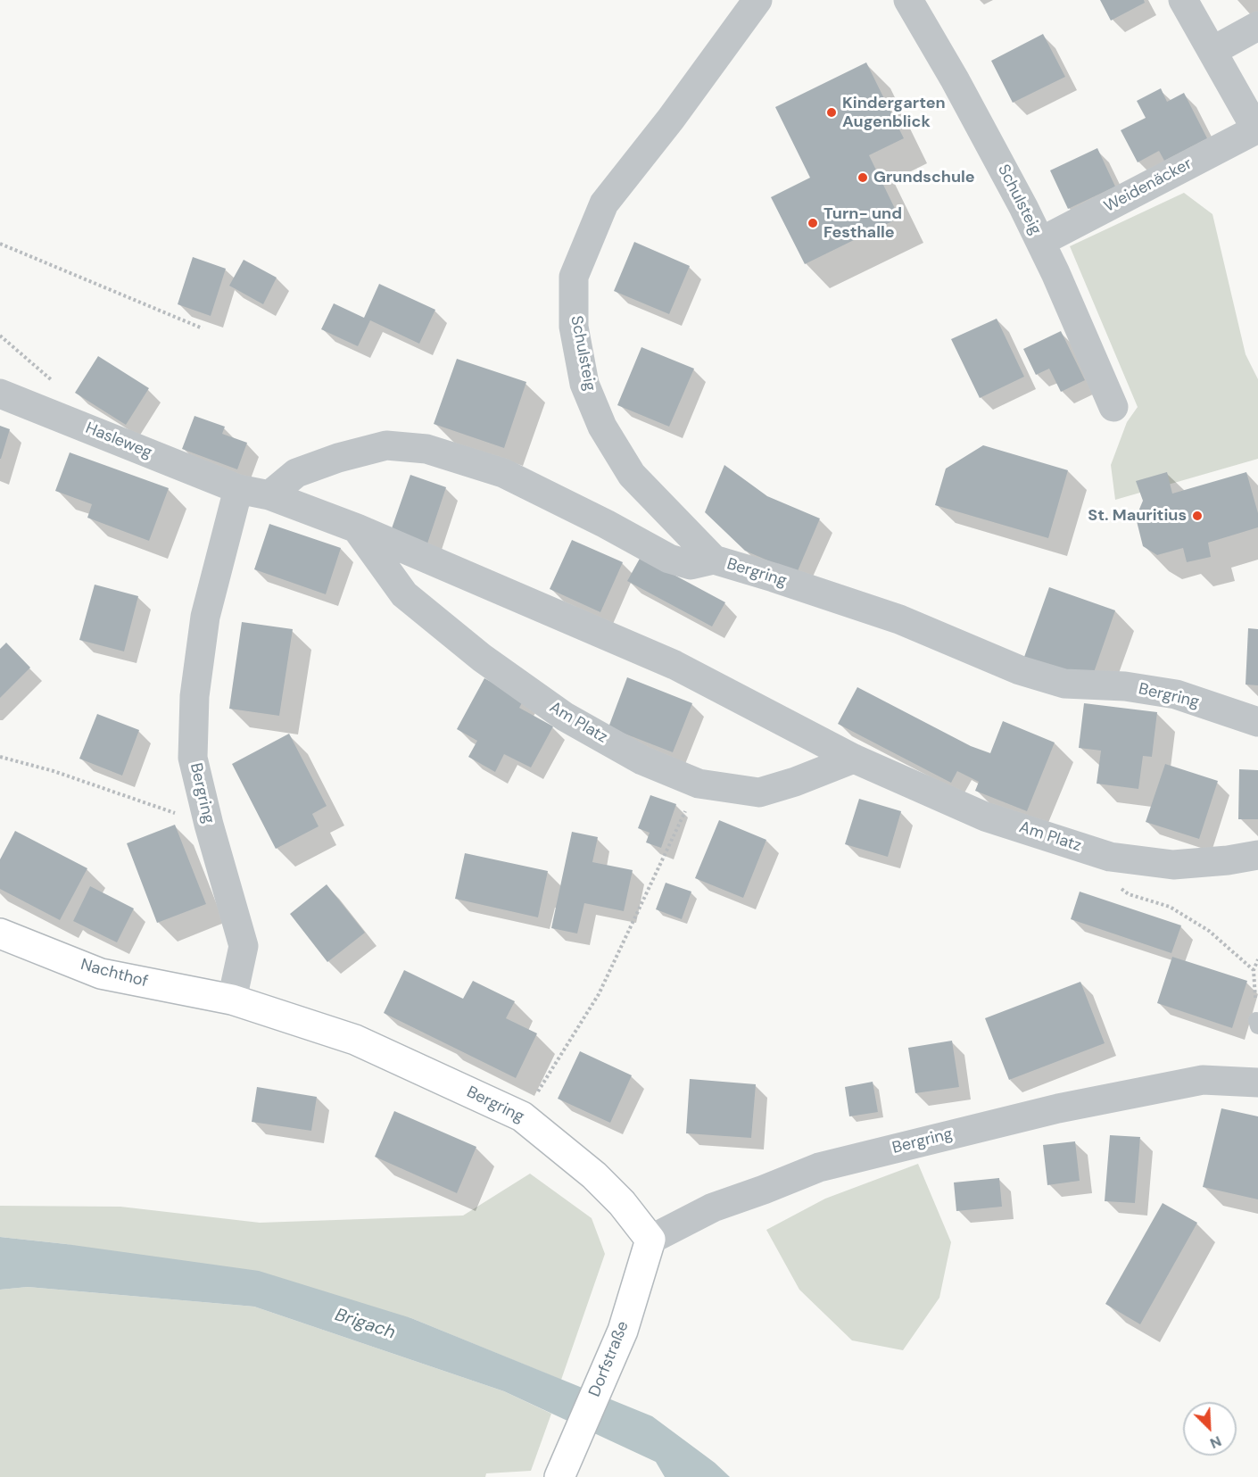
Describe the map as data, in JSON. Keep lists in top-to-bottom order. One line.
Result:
{"streets":{"street":["Weidenäcker","Schulsteig","Hasleweg","Bergring","Am Platz","Nachthof","Dorfstraße"]},"crossings":[["Weidenäcker","Schulsteig"],["Schulsteig","Bergring"],["Hasleweg","Bergring"],["Hasleweg","Am Platz"],["Bergring","Am Platz"],["Bergring","Nachthof"],["Bergring","Dorfstraße"]],"water":["Brigach"],"places":["Kindergarten Augenblick","Grundschule","Turn- und Festhalle","St. Mauritius"],"north":"bottom right"}
